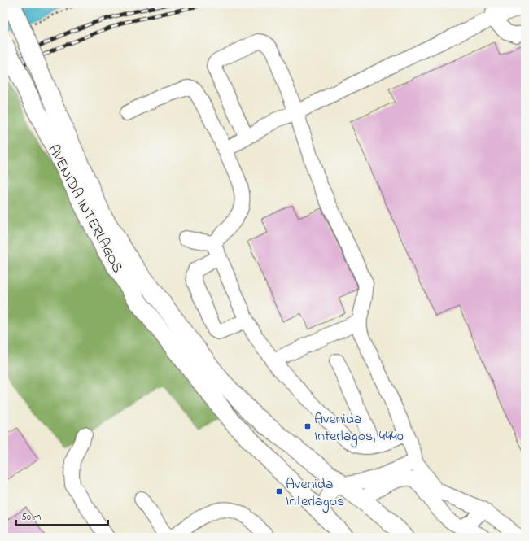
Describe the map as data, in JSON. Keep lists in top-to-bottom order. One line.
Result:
{"streets":{"main road":["AVENIDA INTERLAGOS"]},"places":{"transit":["Avenida Interlagos, 4440","Avenida Interlagos"]},"scale_bar":"50 m"}
